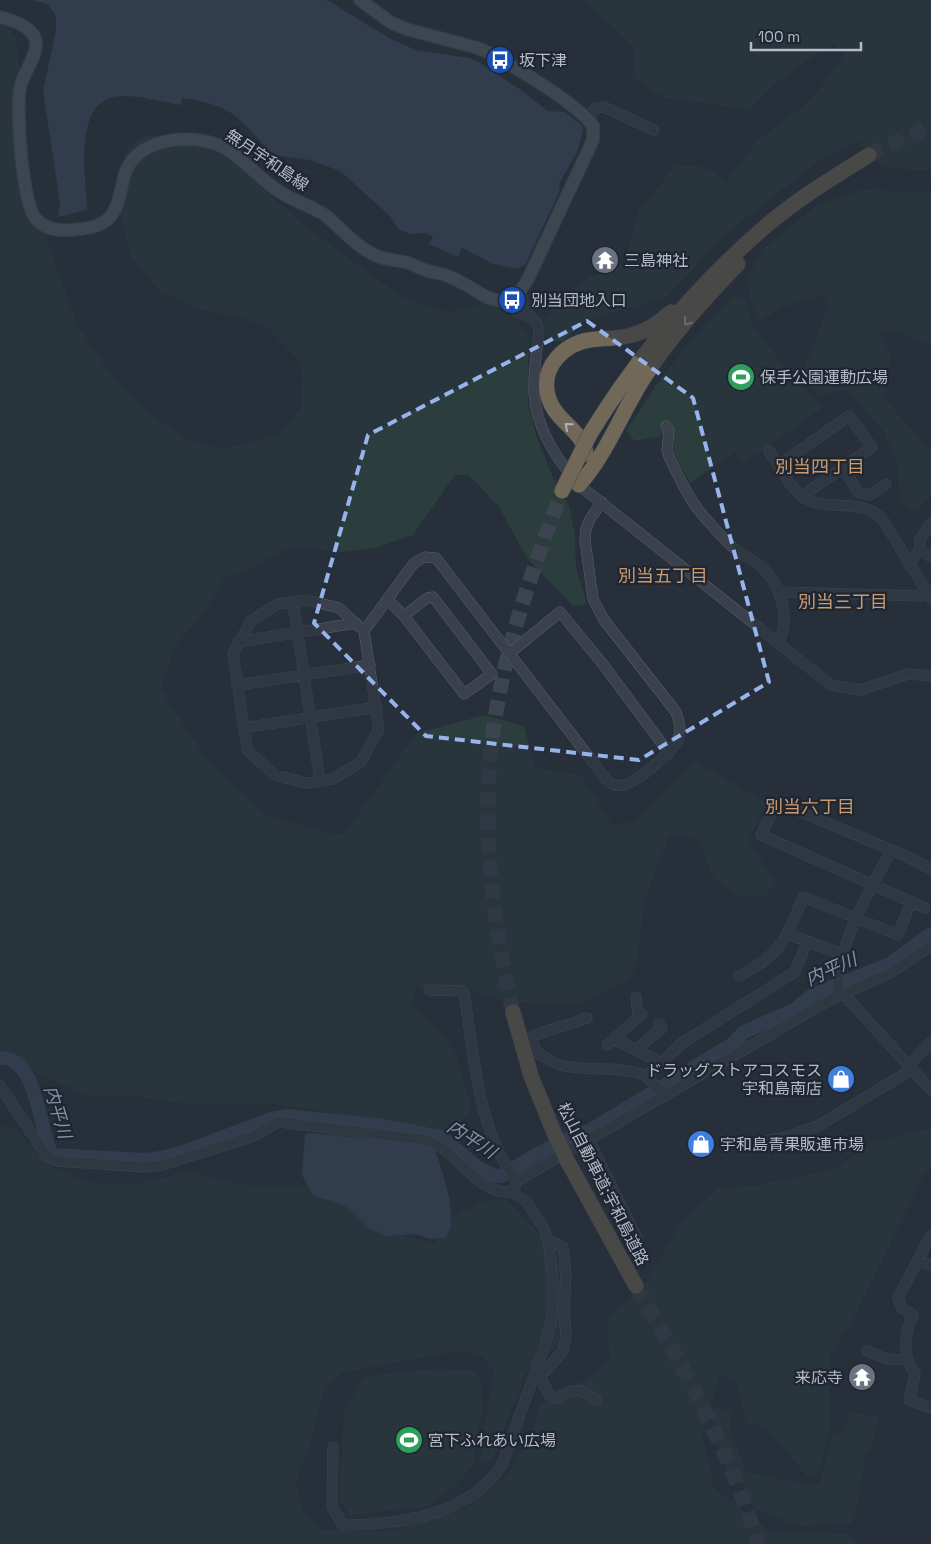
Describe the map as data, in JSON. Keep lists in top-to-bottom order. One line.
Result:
{"streets":{"highway":["松山自動車道;宇和島道路"],"main road":["無月宇和島線"]},"districts":["別当四丁目","別当五丁目","別当三丁目","別当六丁目"],"water":["内平川"],"places":{"bus stop":["坂下津","別当団地入口"],"temple":["三島神社","来応寺"],"sports":["保手公園運動広場","宮下ふれあい広場"],"shop":["ドラッグストアコスモス 宇和島南店","宇和島青果販連市場"]},"scale_bar":"100 m"}
